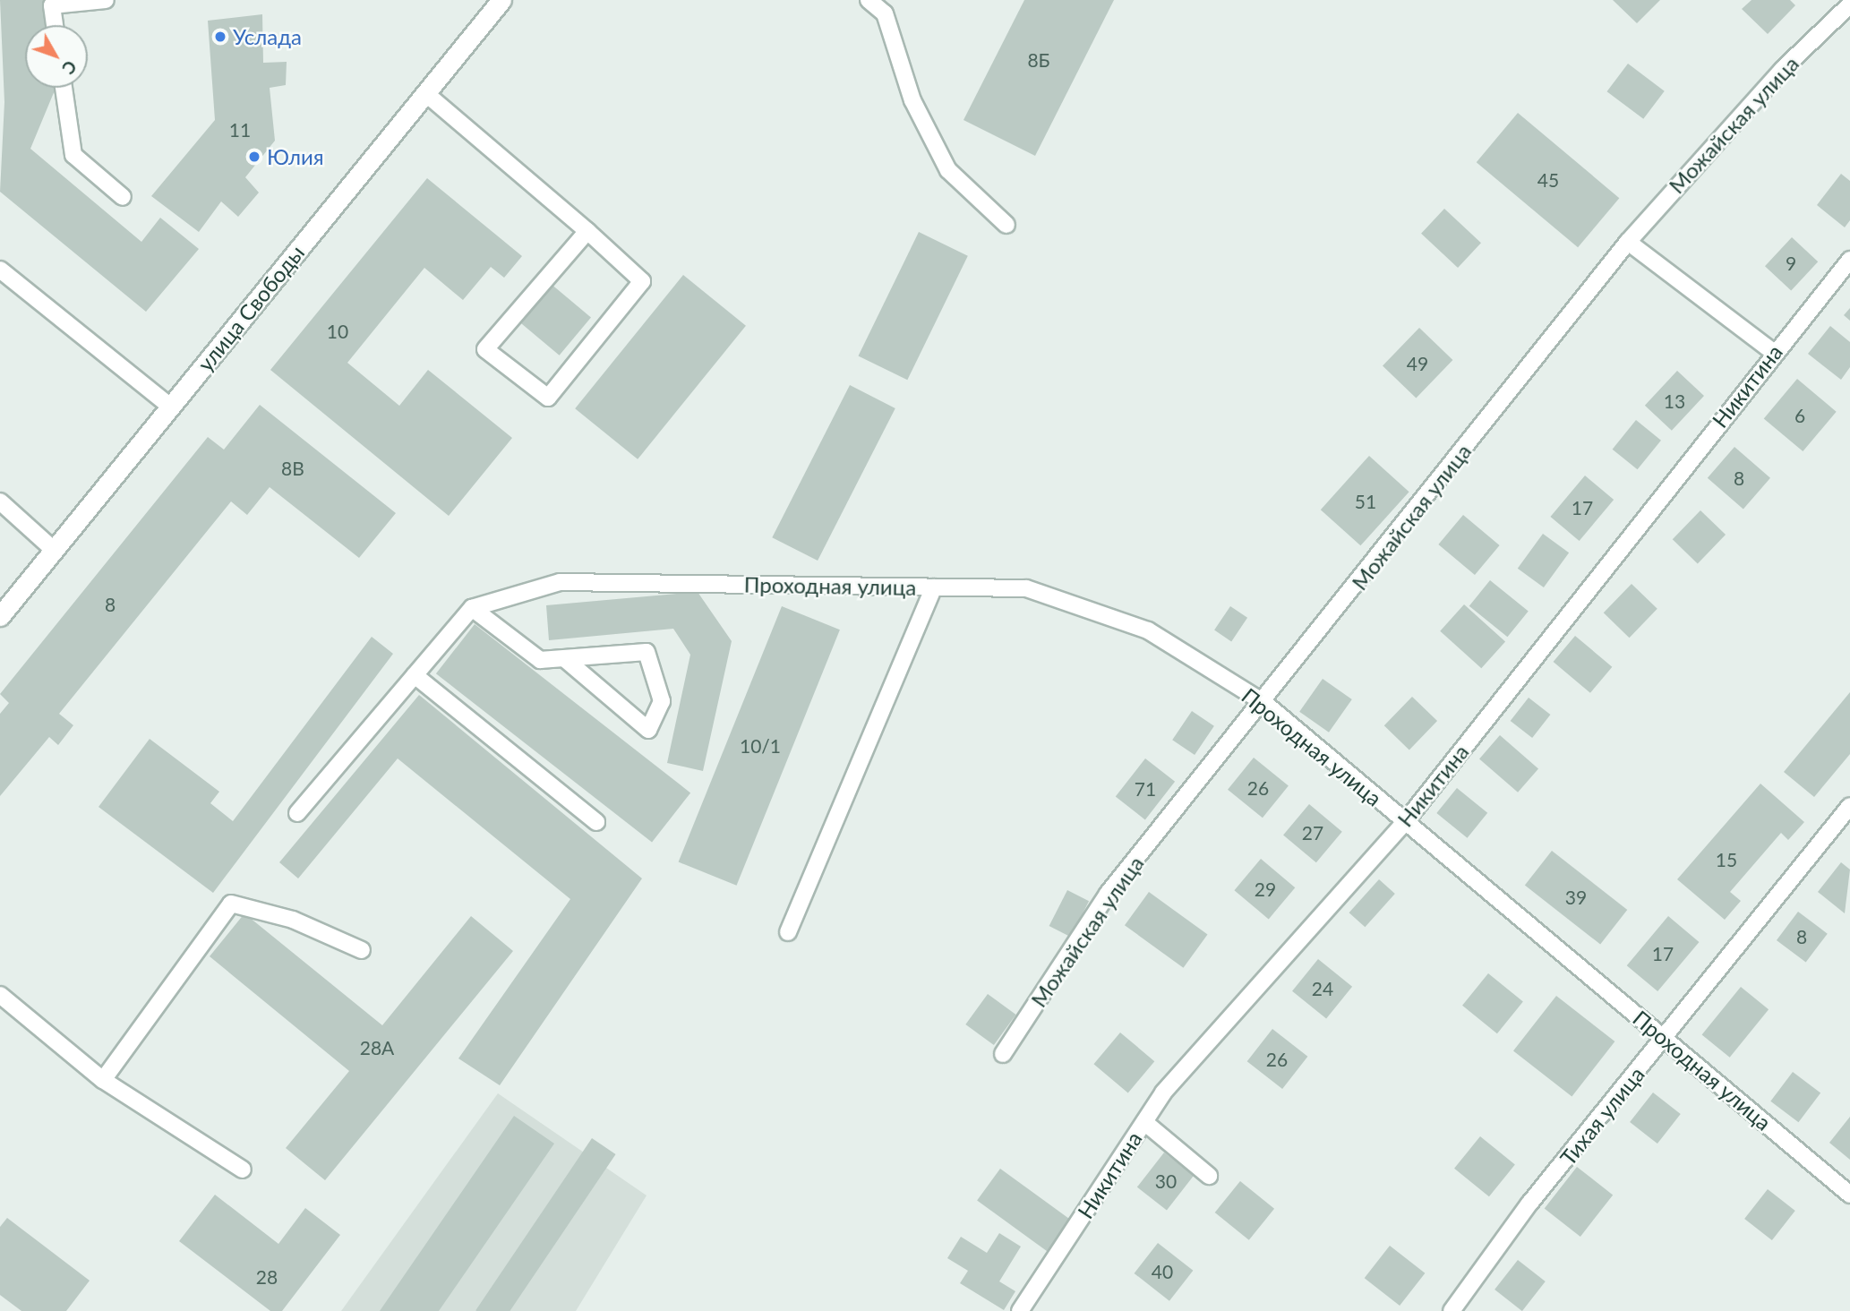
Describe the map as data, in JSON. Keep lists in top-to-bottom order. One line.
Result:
{"streets":{"street":["улица Свободы"],"lane":["Можайская улица","Никитина","Проходная улица","Тихая улица"]},"crossings":[["Можайская улица","Проходная улица"],["Никитина","Проходная улица"],["Проходная улица","Тихая улица"]],"places":["Услада","Юлия"],"house_numbers":["8Б","11","45","9","10","49","13","6","8В","8","51","17","8","10/1","26","71","27","15","29","39","8","17","24","28А","26","30","40","28"],"north":"bottom right"}
